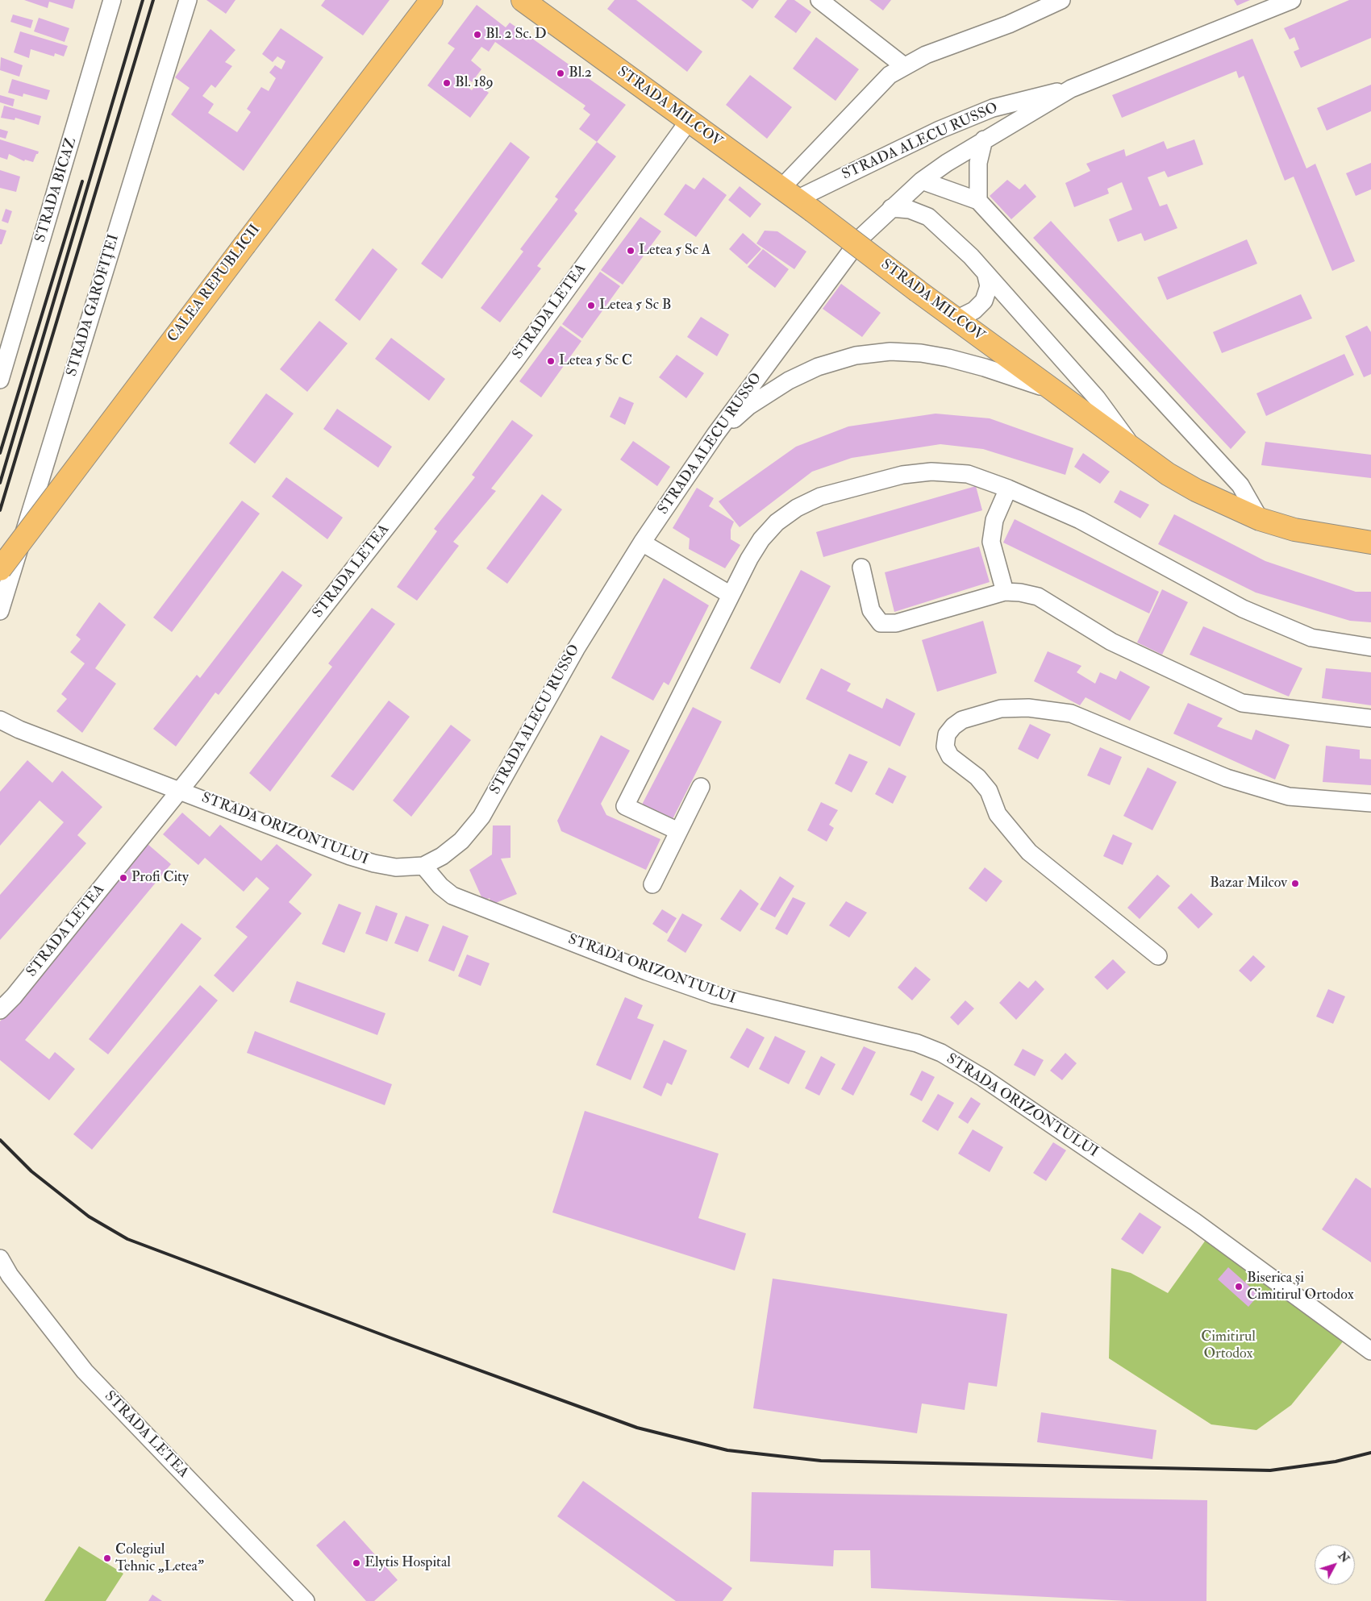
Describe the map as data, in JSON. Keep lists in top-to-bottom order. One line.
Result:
{"streets":{"main road":["STRADA MILCOV","CALEA REPUBLICII"],"street":["STRADA ALECU RUSSO","STRADA BICAZ","STRADA GAROFIȚEI","STRADA LETEA","STRADA ORIZONTULUI"]},"crossings":[["STRADA MILCOV","STRADA ALECU RUSSO"],["STRADA MILCOV","STRADA LETEA"],["STRADA ALECU RUSSO","STRADA ORIZONTULUI"],["STRADA LETEA","STRADA ORIZONTULUI"]],"parks":["Cimitirul Ortodox"],"places":["Bl. 2 Sc. D","Bl.2","Bl. 189","Letea 5 Sc A","Letea 5 Sc B","Letea 5 Sc C","Profi City","Bazar Milcov","Biserica și Cimitirul Ortodox","Colegiul Tehnic „Letea”","Elytis Hospital"],"north":"top right"}
